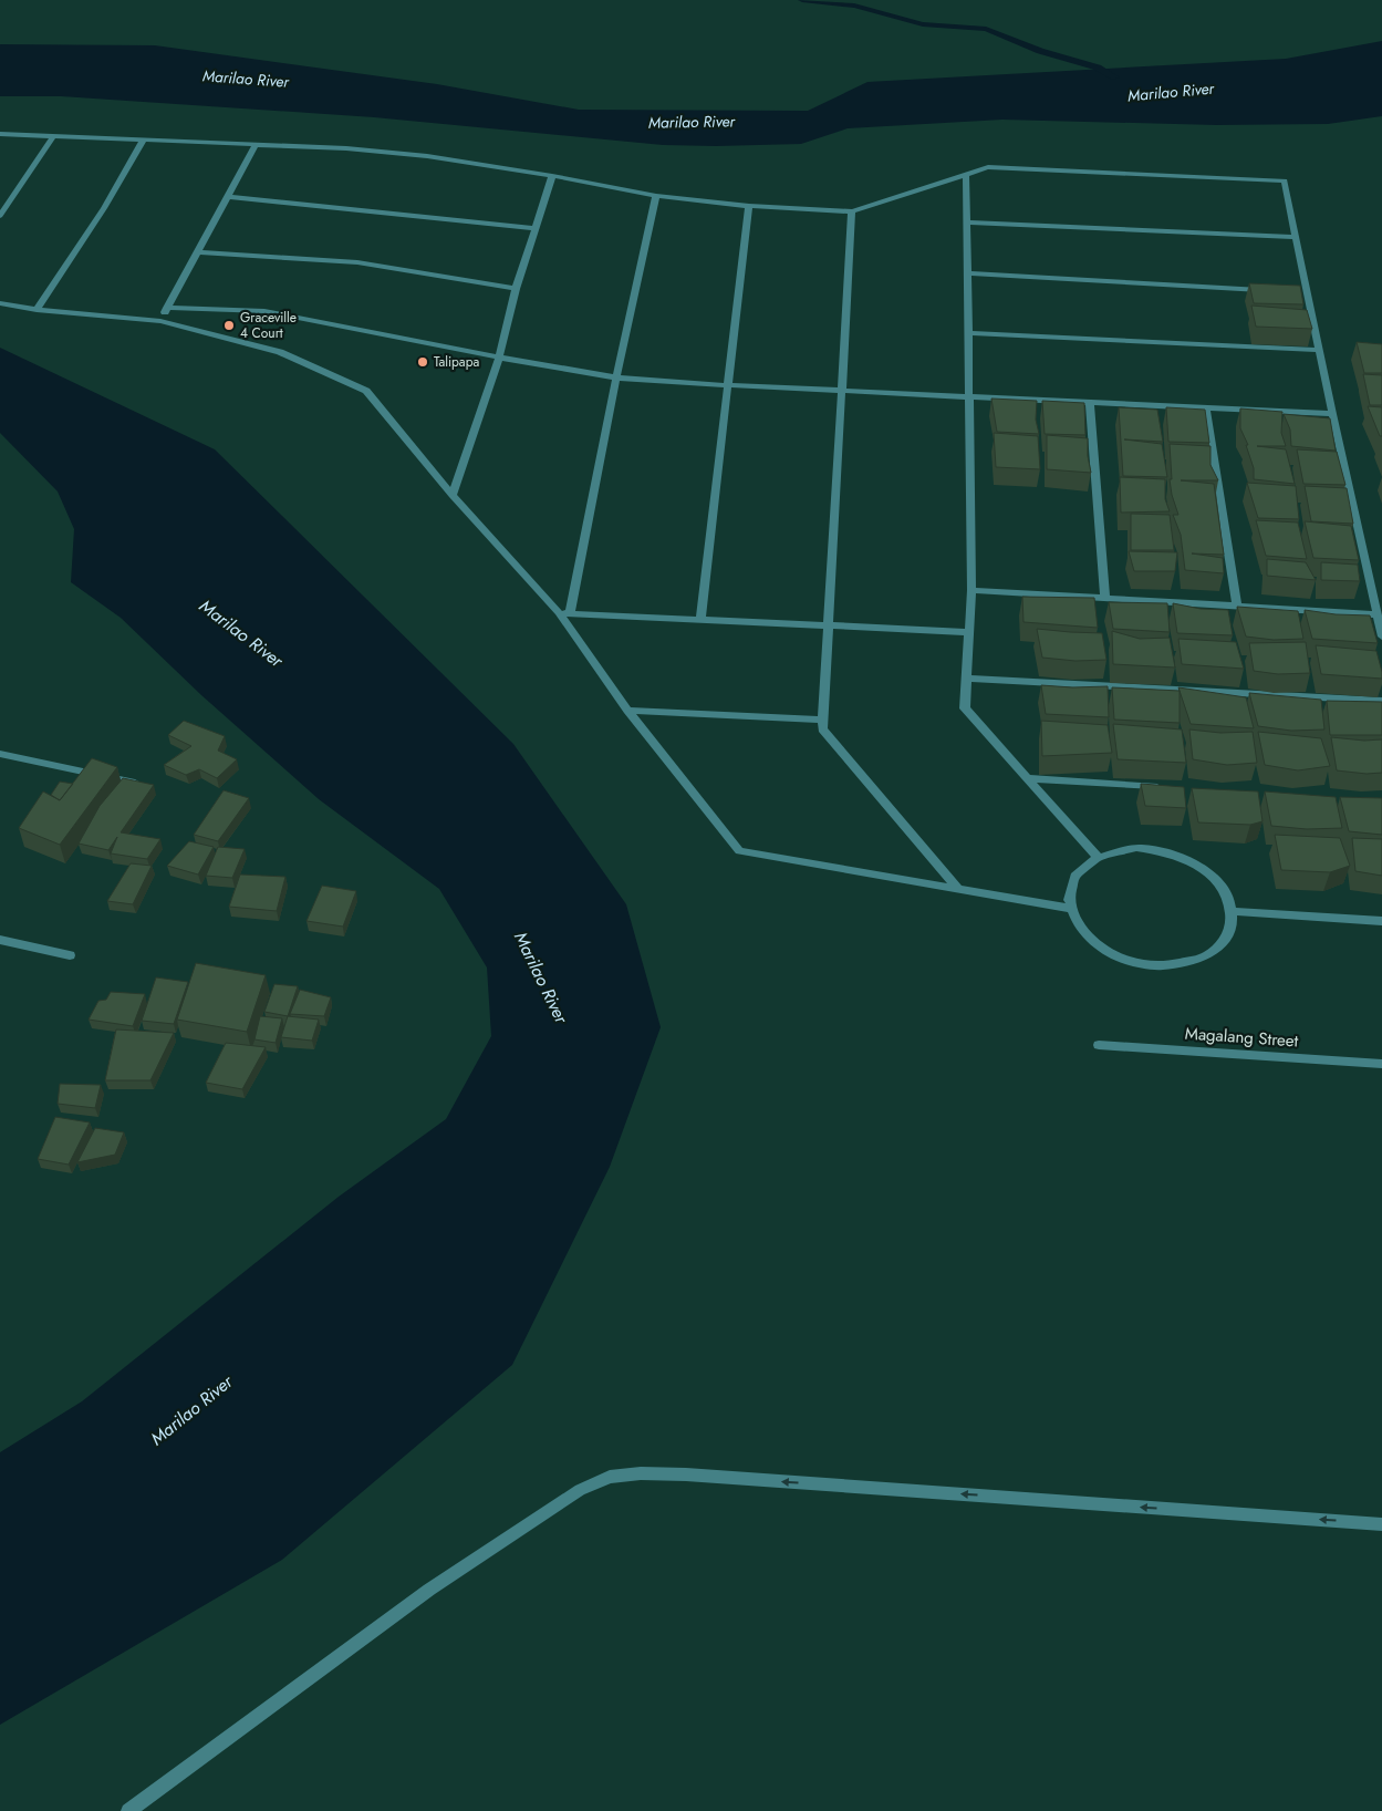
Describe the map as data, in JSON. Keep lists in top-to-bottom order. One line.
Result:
{"streets":{"street":["Magalang Street"]},"water":["Marilao River"],"places":["Graceville 4 Court","Talipapa"]}
